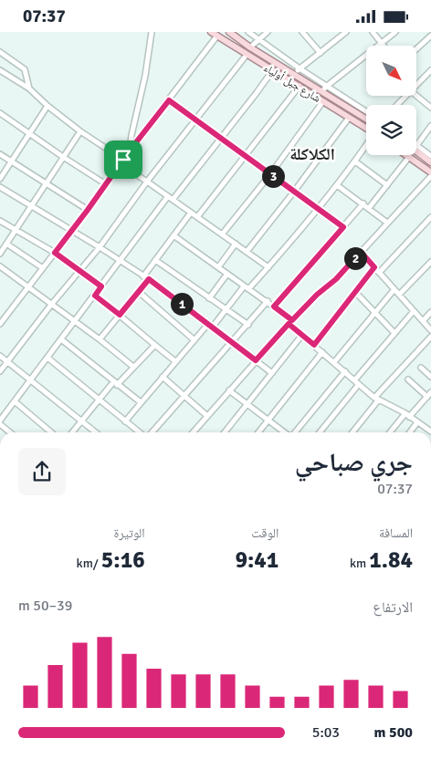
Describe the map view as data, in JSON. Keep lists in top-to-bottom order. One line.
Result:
{"streets":{"main road":["شارع جبل أولياء"]},"districts":["الكلاكلة"],"north":"bottom right","page":{"status":"07:37","pins":["3","2","1"],"heading":["جري صباحي","07:37"],"stats":[["المسافة","1.84 km"],["الوقت","9:41"],["الوتيرة","5:16 /km"]],"chart":["الارتفاع","39–50 m"],"list":[{"name":"500 m","note":"5:03"}]}}
